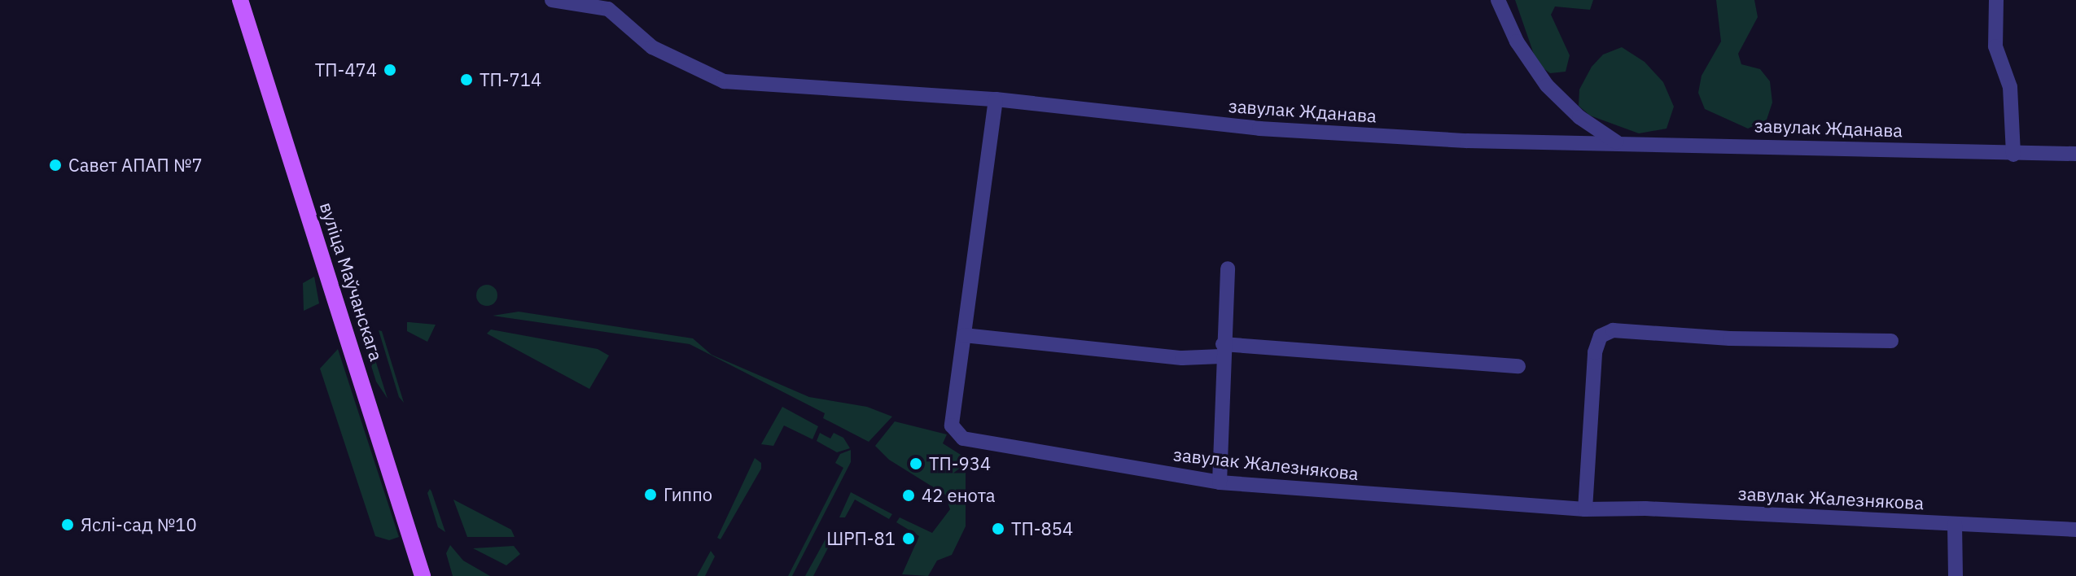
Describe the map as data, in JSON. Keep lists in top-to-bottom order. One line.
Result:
{"streets":{"main road":["вуліца Маўчанскага"],"street":["завулак Жданава","завулак Жалезнякова"]},"places":["ТП-474","ТП-714","Савет АПАП №7","ТП-934","Гиппо","42 енота","Яслі-сад №10","ТП-854","ШРП-81"]}
